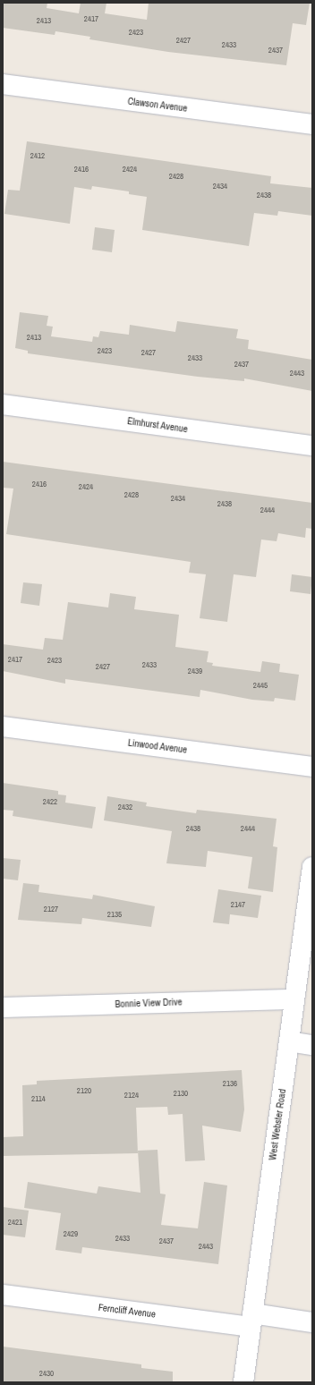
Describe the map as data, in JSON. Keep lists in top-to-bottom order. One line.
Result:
{"streets":{"street":["Clawson Avenue","Elmhurst Avenue","Linwood Avenue","Bonnie View Drive","West Webster Road","Ferncliff Avenue"]},"crossings":[["Bonnie View Drive","West Webster Road"],["West Webster Road","Ferncliff Avenue"]],"house_numbers":["2417","2413","2423","2427","2433","2437","2412","2416","2424","2428","2434","2438","2413","2423","2427","2433","2437","2443","2416","2424","2428","2434","2438","2444","2417","2423","2433","2427","2439","2445","2422","2432","2438","2444","2147","2127","2135","2136","2120","2130","2124","2114","2421","2429","2433","2437","2443","2430"]}
